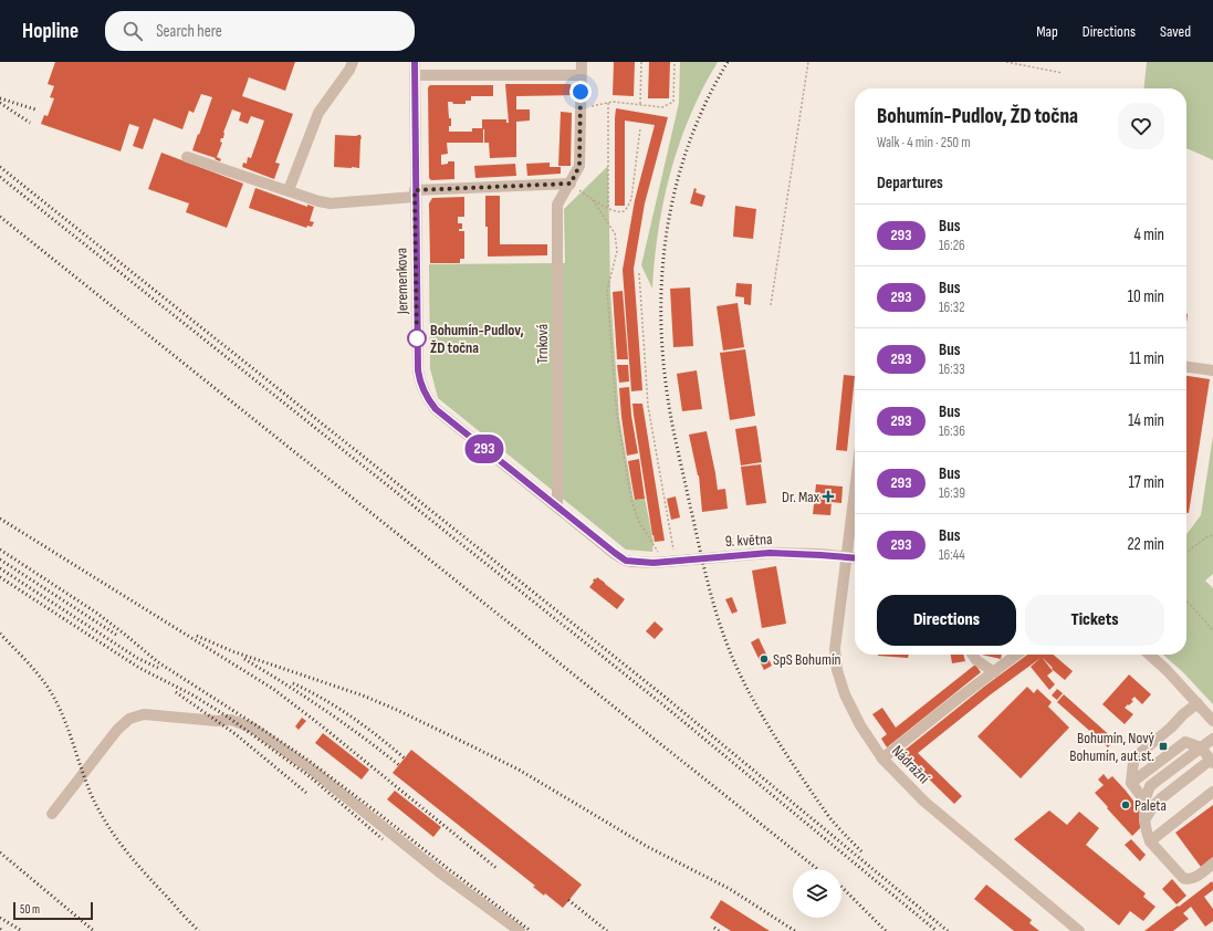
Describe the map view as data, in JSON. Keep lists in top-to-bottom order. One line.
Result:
{"streets":{"street":["Jeremenkova","Trnková","9. května","Nádražní"]},"crossings":[["Jeremenkova","Trnková"],["Jeremenkova","9. května"],["9. května","Nádražní"]],"places":{"other":["Bohumín-Pudlov, ŽD točna","SpS Bohumín","Paleta"],"health":["Dr. Max"],"transit":["Bohumín, Nový Bohumín, aut.st."]},"lines":["bus line 293"],"scale_bar":"50 m","page":{"header":"Hopline","search":"Search here","nav":["Map","Directions","Saved"],"on_map":"293","heading":[["Bohumín-Pudlov, ŽD točna","Walk · 4 min · 250 m"],"Departures"],"list":[{"mark":"293","name":"Bus","note":"16:26","value":"4 min"},{"mark":"293","name":"Bus","note":"16:32","value":"10 min"},{"mark":"293","name":"Bus","note":"16:33","value":"11 min"},{"mark":"293","name":"Bus","note":"16:36","value":"14 min"},{"mark":"293","name":"Bus","note":"16:39","value":"17 min"},{"mark":"293","name":"Bus","note":"16:44","value":"22 min"}],"buttons":["Directions","Tickets"],"scale":"50 m"}}
